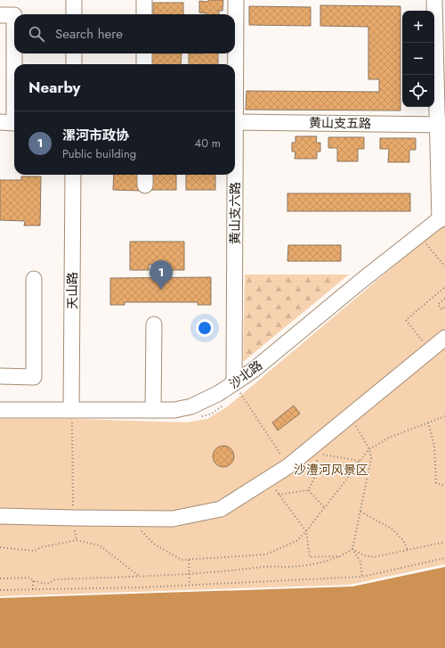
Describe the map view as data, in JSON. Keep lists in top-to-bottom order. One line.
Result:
{"streets":{"street":["黄山支五路","黄山支六路","天山路","沙北路"]},"crossings":[["黄山支五路","黄山支六路"],["黄山支六路","沙北路"],["天山路","沙北路"]],"parks":["沙澧河风景区"],"page":{"map_buttons":["+","−"],"search":"Search here","heading":"Nearby","list":[{"mark":"1","name":"漯河市政协","note":"Public building","value":"40 m"}],"pins":"1"}}
